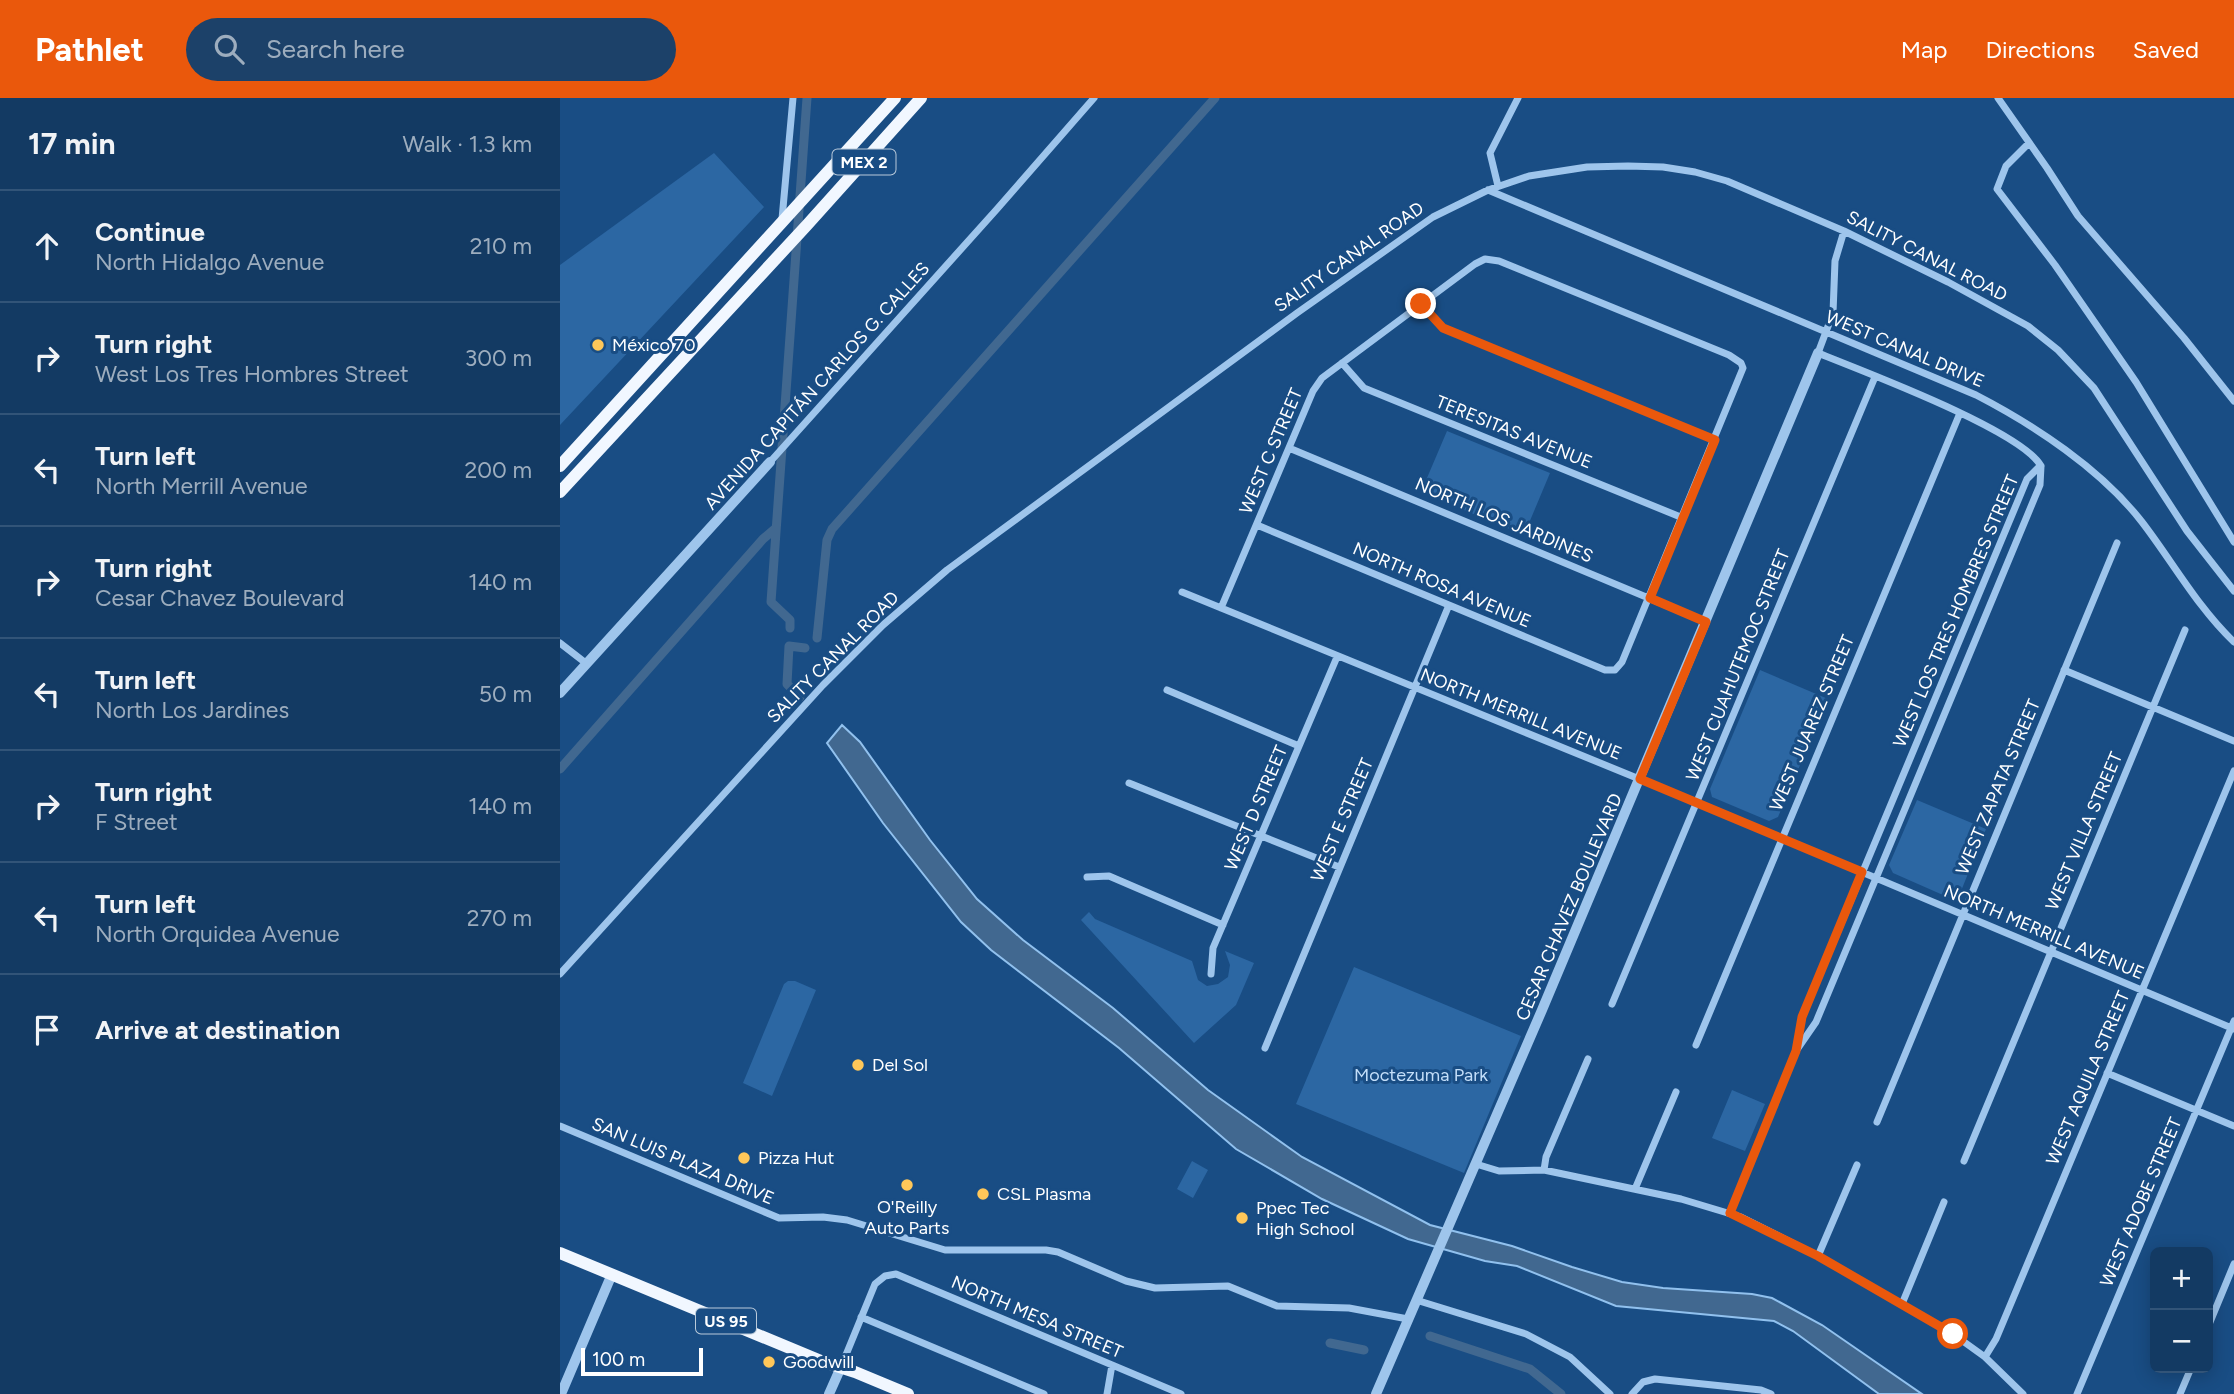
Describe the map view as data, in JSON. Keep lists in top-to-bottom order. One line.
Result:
{"streets":{"highway":["MEX 2","US 95"],"street":["SALITY CANAL ROAD","WEST CANAL DRIVE","AVENIDA CAPITÁN CARLOS G. CALLES","TERESITAS AVENUE","WEST C STREET","NORTH LOS JARDINES","NORTH ROSA AVENUE","WEST LOS TRES HOMBRES STREET","WEST CUAHUTEMOC STREET","NORTH MERRILL AVENUE","WEST JUAREZ STREET","WEST ZAPATA STREET","WEST D STREET","WEST E STREET","WEST VILLA STREET","CESAR CHAVEZ BOULEVARD","WEST AQUILA STREET","SAN LUIS PLAZA DRIVE","WEST ADOBE STREET","NORTH MESA STREET"]},"crossings":[["SALITY CANAL ROAD","WEST CANAL DRIVE"],["SALITY CANAL ROAD","CESAR CHAVEZ BOULEVARD"],["WEST CANAL DRIVE","CESAR CHAVEZ BOULEVARD"],["TERESITAS AVENUE","WEST C STREET"],["WEST C STREET","NORTH LOS JARDINES"],["WEST C STREET","NORTH ROSA AVENUE"],["WEST C STREET","NORTH MERRILL AVENUE"],["NORTH LOS JARDINES","NORTH ROSA AVENUE"],["NORTH LOS JARDINES","CESAR CHAVEZ BOULEVARD"],["NORTH ROSA AVENUE","WEST E STREET"],["WEST LOS TRES HOMBRES STREET","NORTH MERRILL AVENUE"],["WEST CUAHUTEMOC STREET","NORTH MERRILL AVENUE"],["NORTH MERRILL AVENUE","WEST JUAREZ STREET"],["NORTH MERRILL AVENUE","WEST ZAPATA STREET"],["NORTH MERRILL AVENUE","WEST D STREET"],["NORTH MERRILL AVENUE","WEST E STREET"],["NORTH MERRILL AVENUE","WEST VILLA STREET"],["NORTH MERRILL AVENUE","CESAR CHAVEZ BOULEVARD"],["NORTH MERRILL AVENUE","WEST AQUILA STREET"],["NORTH MERRILL AVENUE","WEST ADOBE STREET"],["CESAR CHAVEZ BOULEVARD","SAN LUIS PLAZA DRIVE"]],"parks":["Moctezuma Park"],"places":["México 70","Del Sol","Pizza Hut","O'Reilly Auto Parts","CSL Plasma","Ppec Tec High School","Goodwill"],"scale_bar":"100 m","page":{"header":"Pathlet","search":"Search here","nav":["Map","Directions","Saved"],"heading":["17 min","Walk · 1.3 km"],"list":[["Continue","North Hidalgo Avenue","210 m"],["Turn right","West Los Tres Hombres Street","300 m"],["Turn left","North Merrill Avenue","200 m"],["Turn right","Cesar Chavez Boulevard","140 m"],["Turn left","North Los Jardines","50 m"],["Turn right","F Street","140 m"],["Turn left","North Orquidea Avenue","270 m"],"Arrive at destination"],"map_buttons":["+","−"],"scale":"100 m"}}
